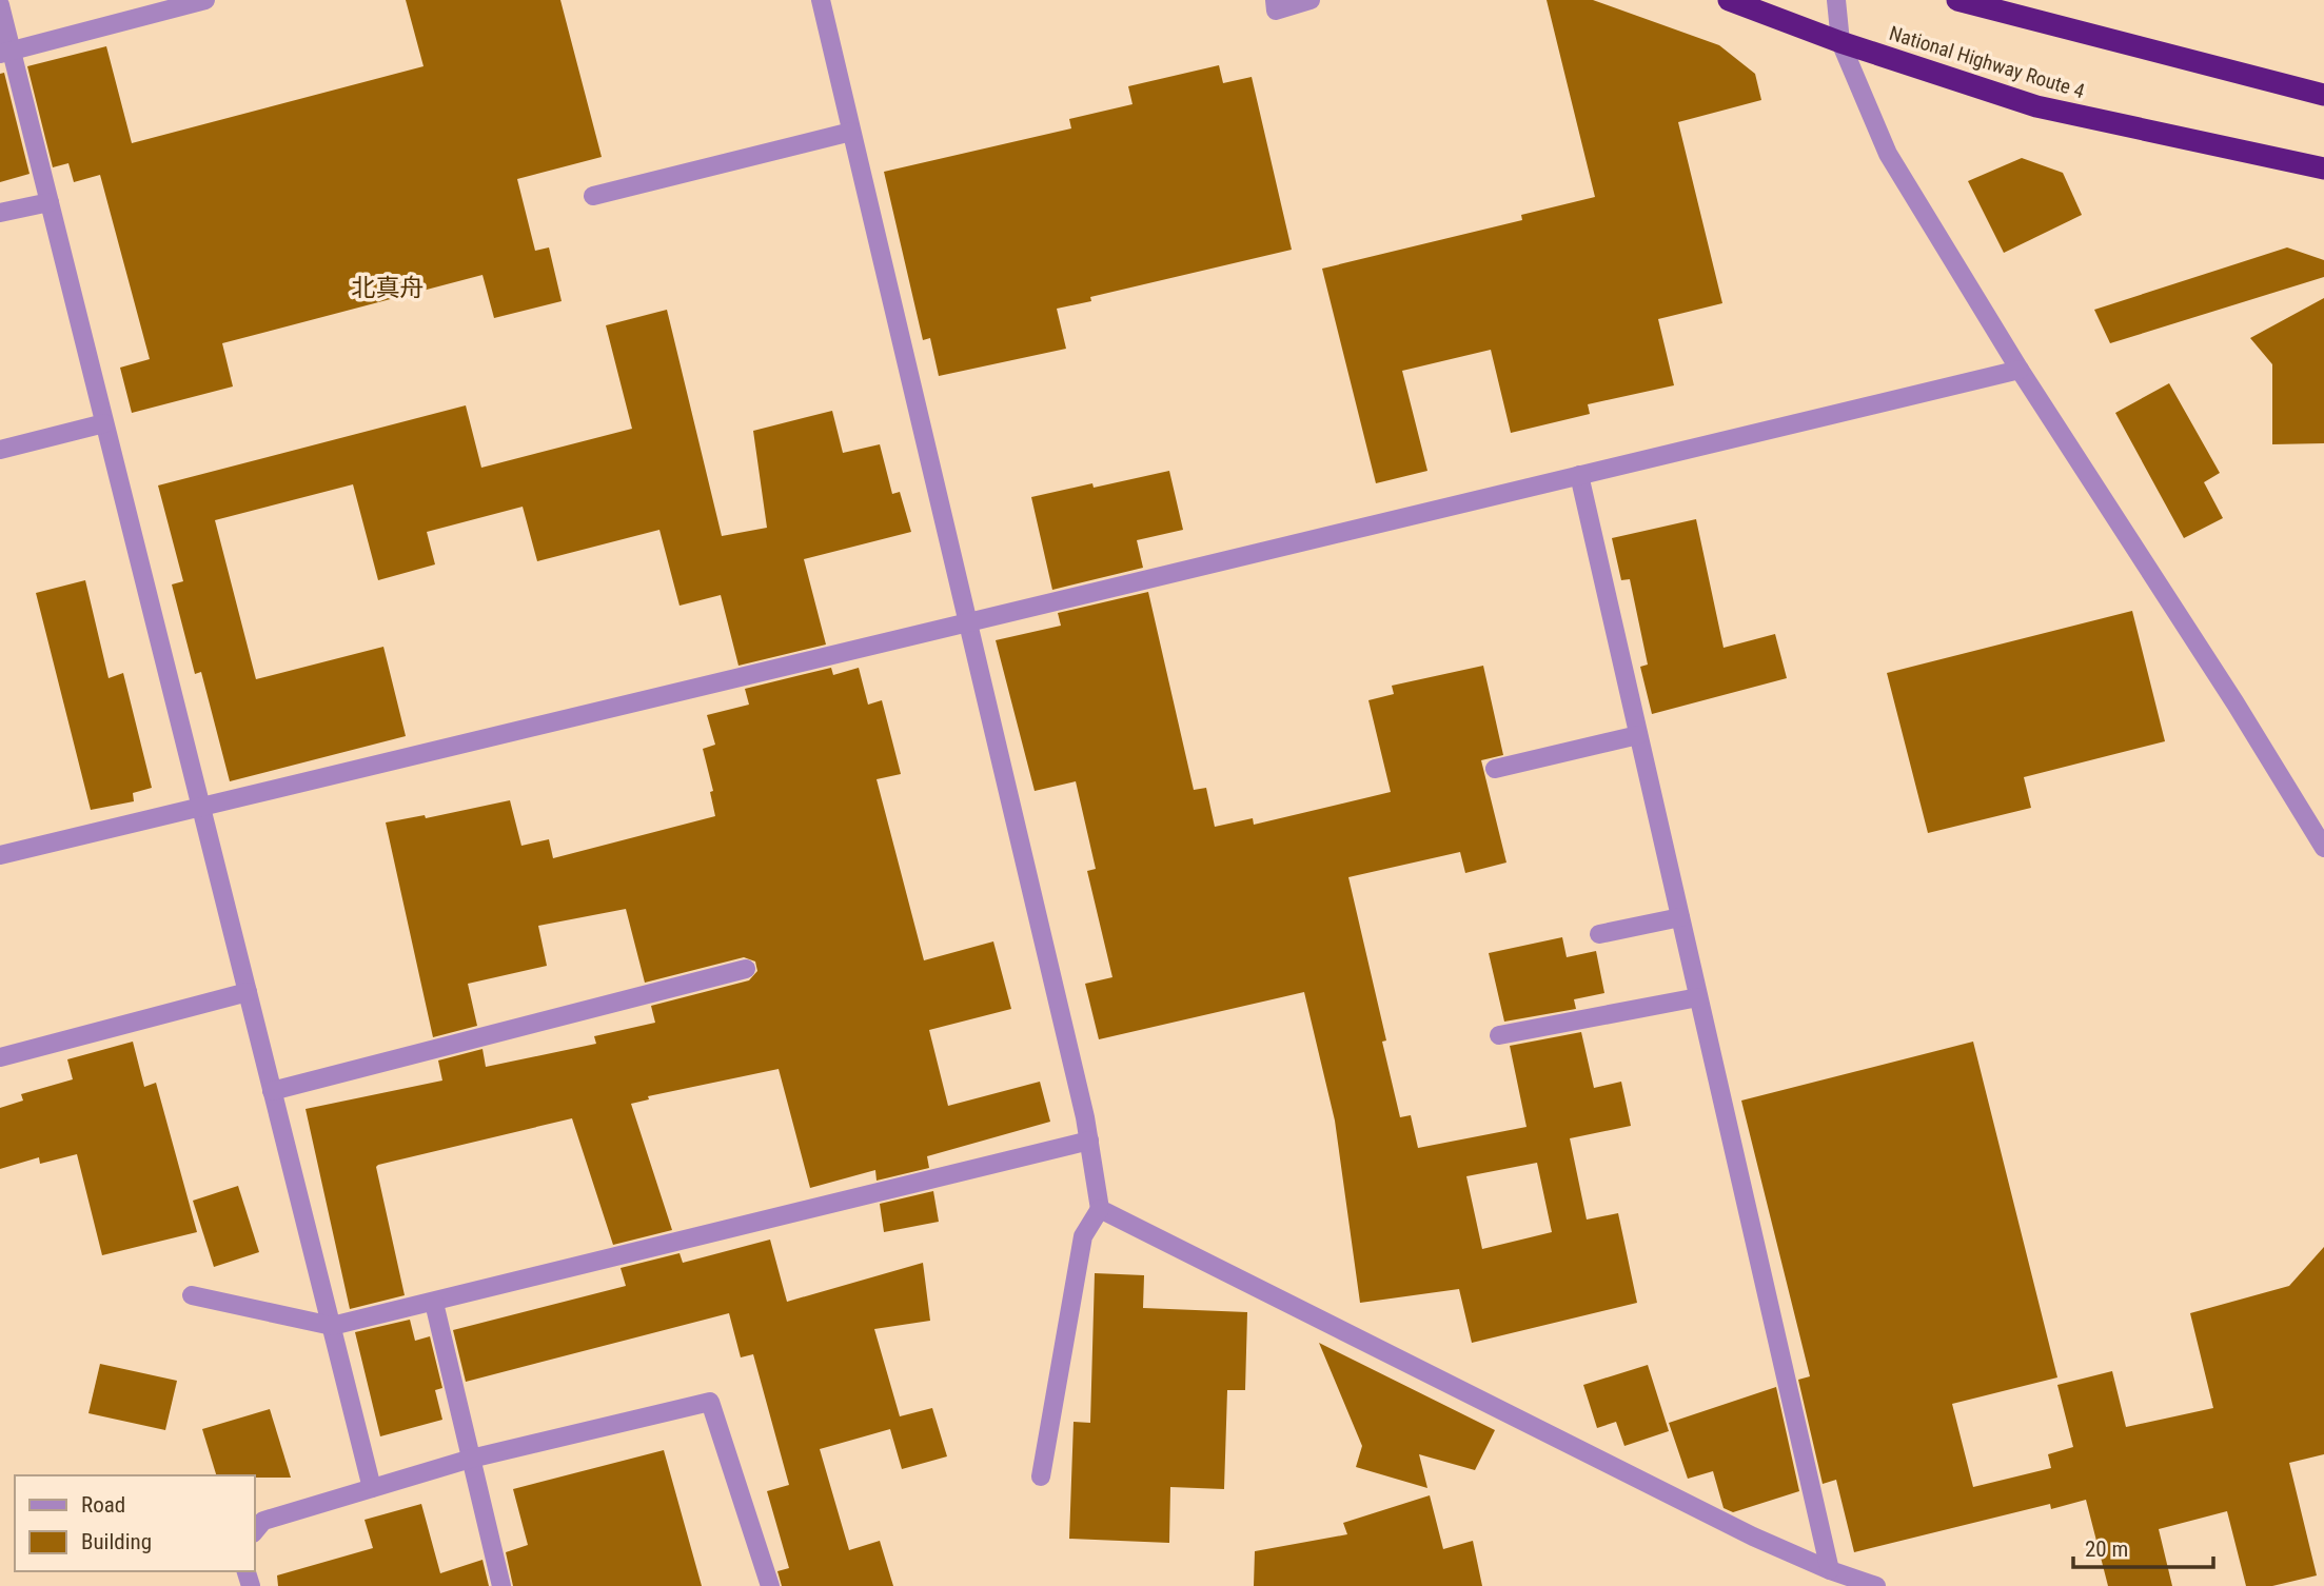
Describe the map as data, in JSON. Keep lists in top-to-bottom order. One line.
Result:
{"streets":{"highway":["National Highway Route 4"]},"districts":["北真舟"],"legend":["Road","Building"],"scale_bar":"20 m"}
